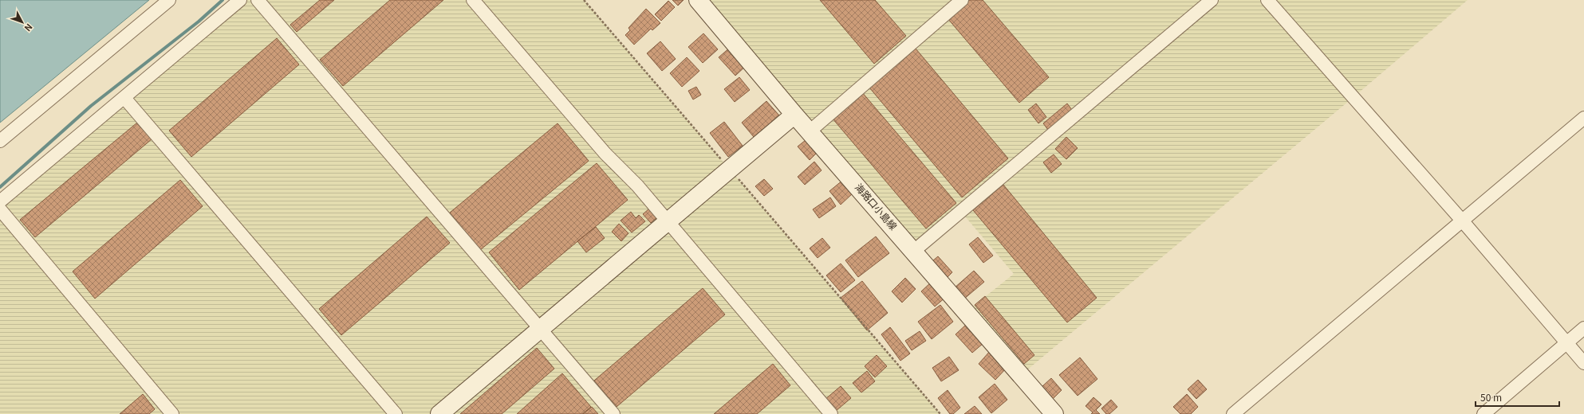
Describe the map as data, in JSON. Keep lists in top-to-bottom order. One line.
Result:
{"streets":{"main road":["海路口小島線"]},"scale_bar":"50 m","north":"bottom right"}
